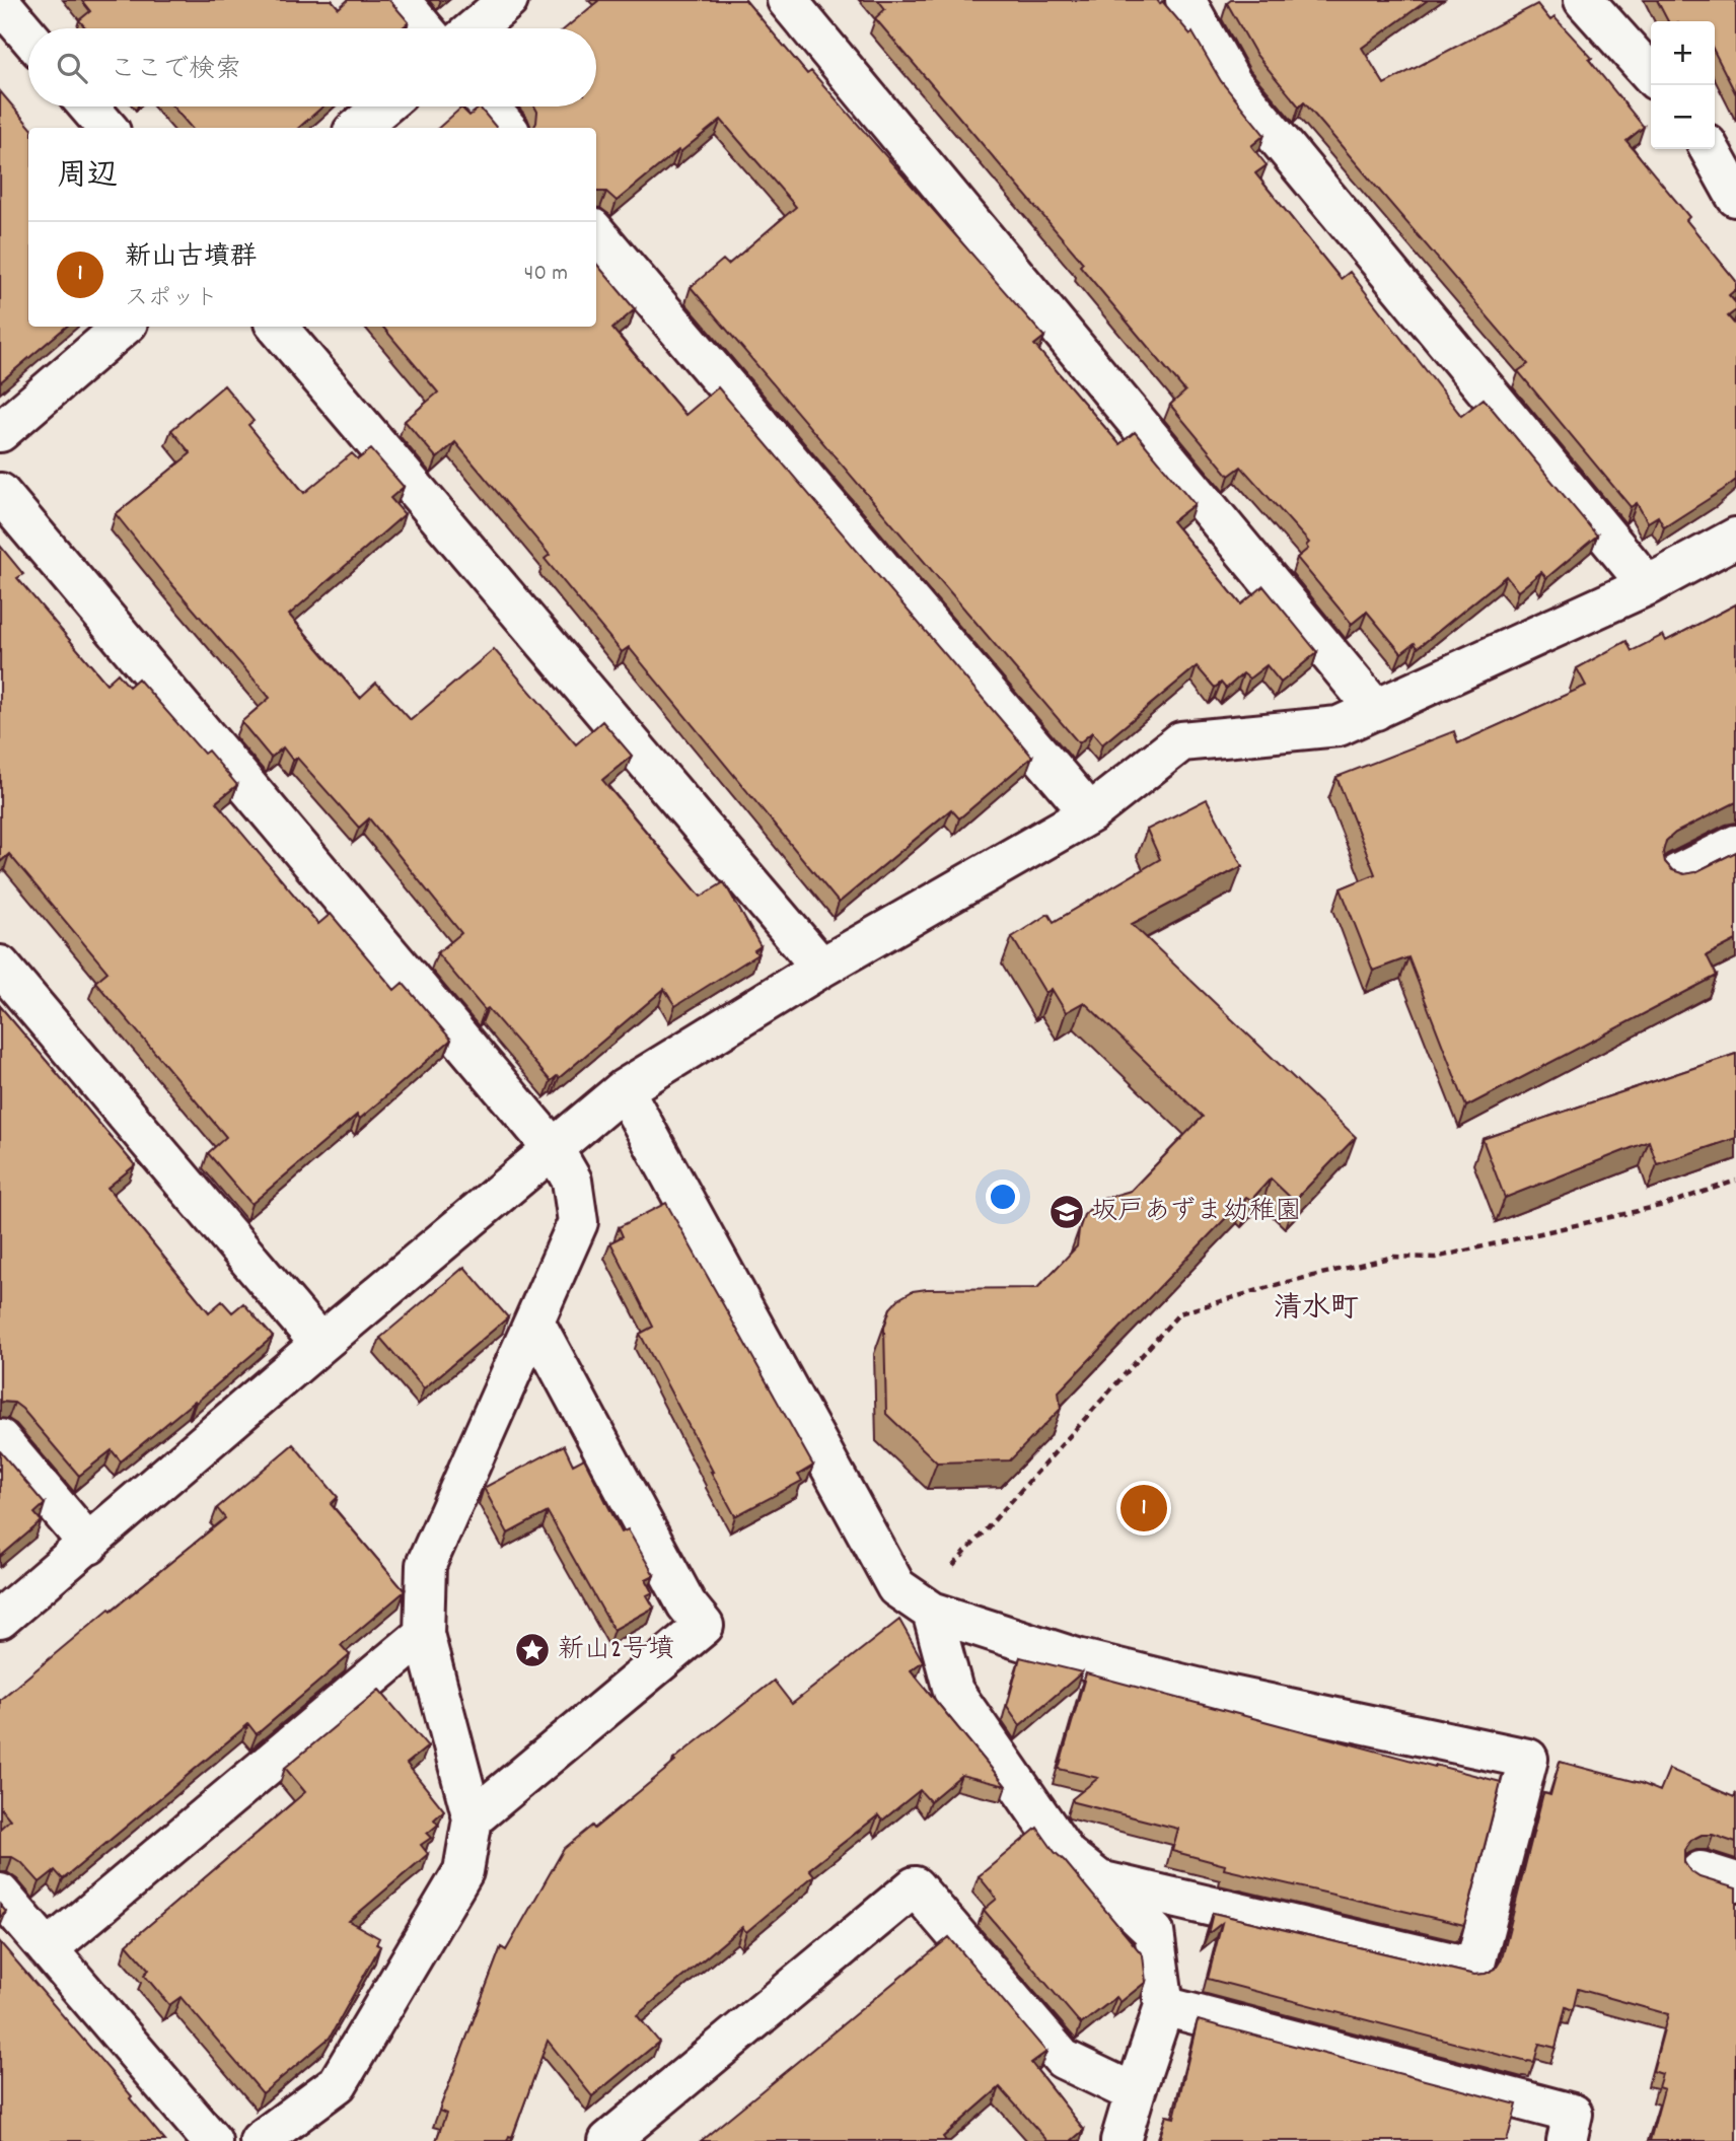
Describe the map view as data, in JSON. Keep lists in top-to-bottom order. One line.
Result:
{"districts":["清水町"],"places":{"school or university":["坂戸あずま幼稚園"],"place":["新山2号墳"]},"page":{"map_buttons":["+","−"],"search":"ここで検索","heading":"周辺","list":[{"mark":"1","name":"新山古墳群","note":"スポット","value":"40 m"}],"pins":"1"}}
